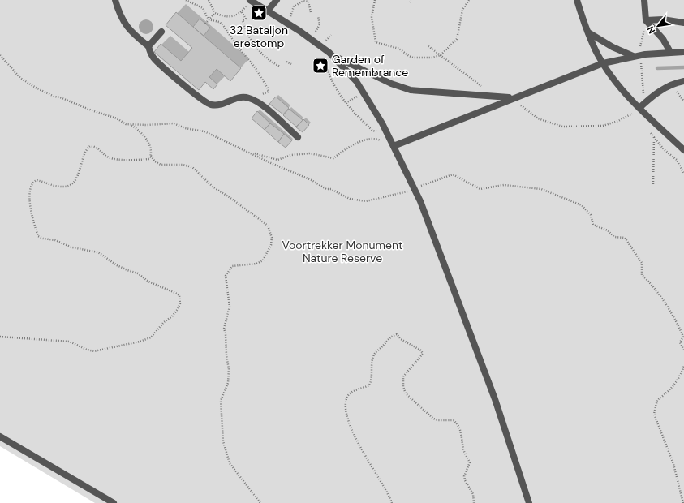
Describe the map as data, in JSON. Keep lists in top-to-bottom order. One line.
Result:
{"parks":["Voortrekker Monument Nature Reserve"],"places":{"place":["32 Bataljon erestomp","Garden of Remembrance"]},"north":"bottom left"}
